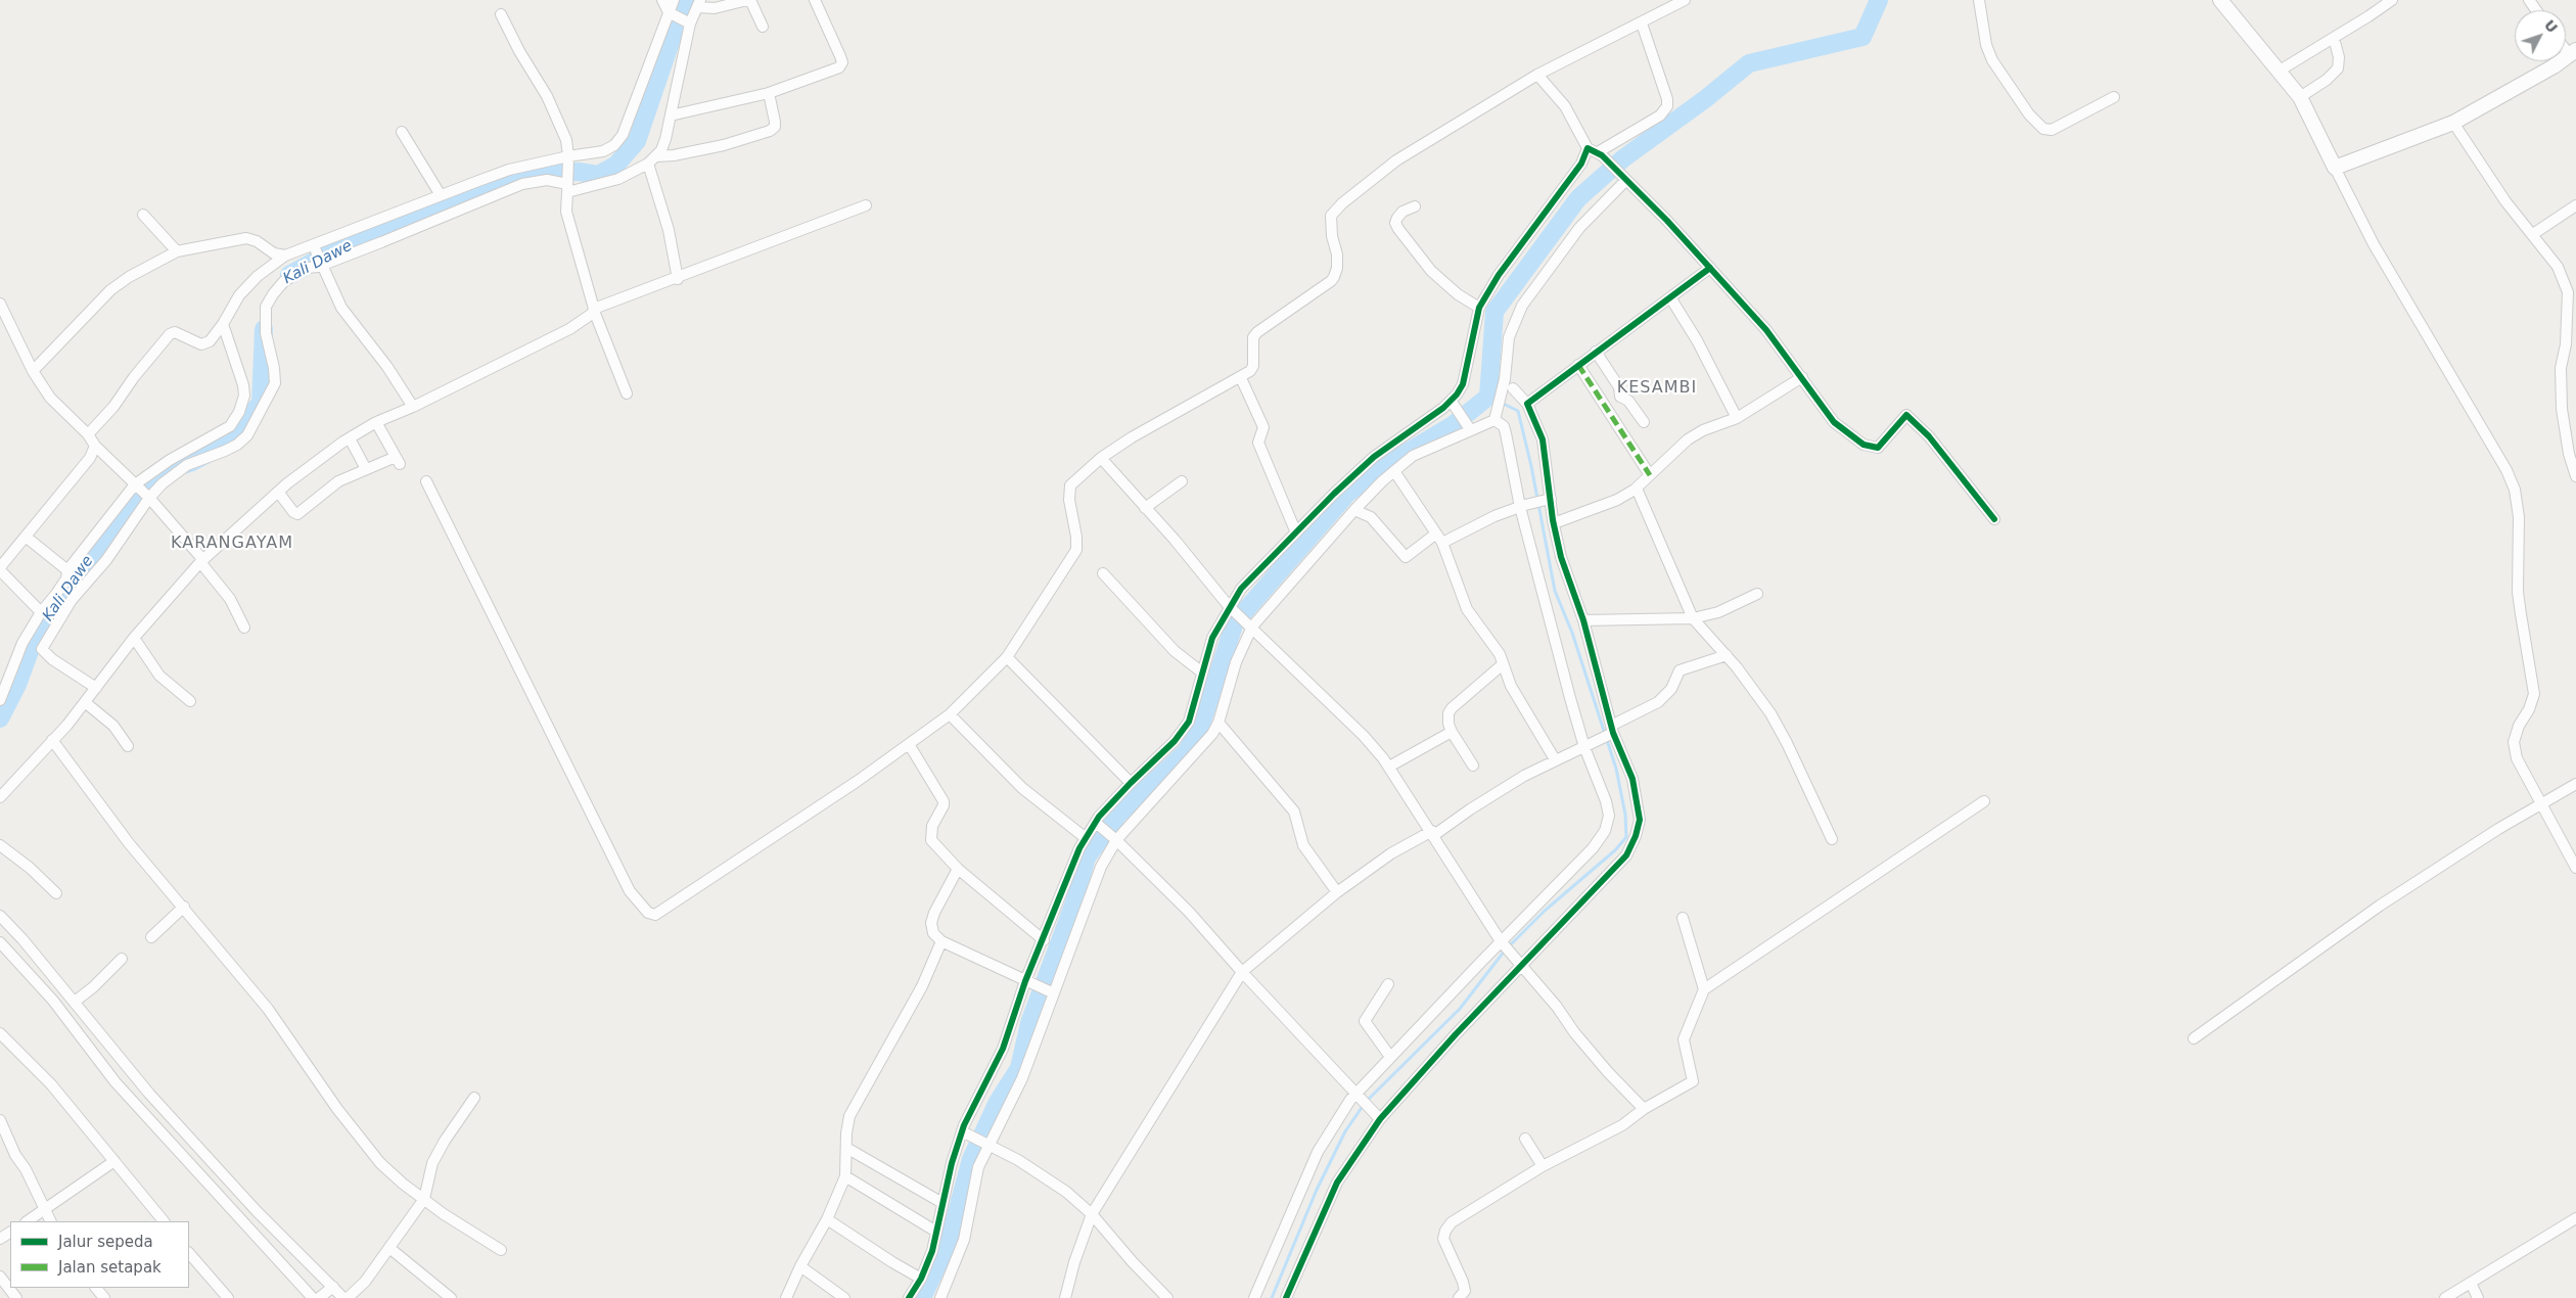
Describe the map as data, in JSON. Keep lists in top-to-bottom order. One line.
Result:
{"districts":["KESAMBI","KARANGAYAM"],"water":["Kali Dawe"],"legend":["Jalur sepeda","Jalan setapak"],"north":"top right"}
